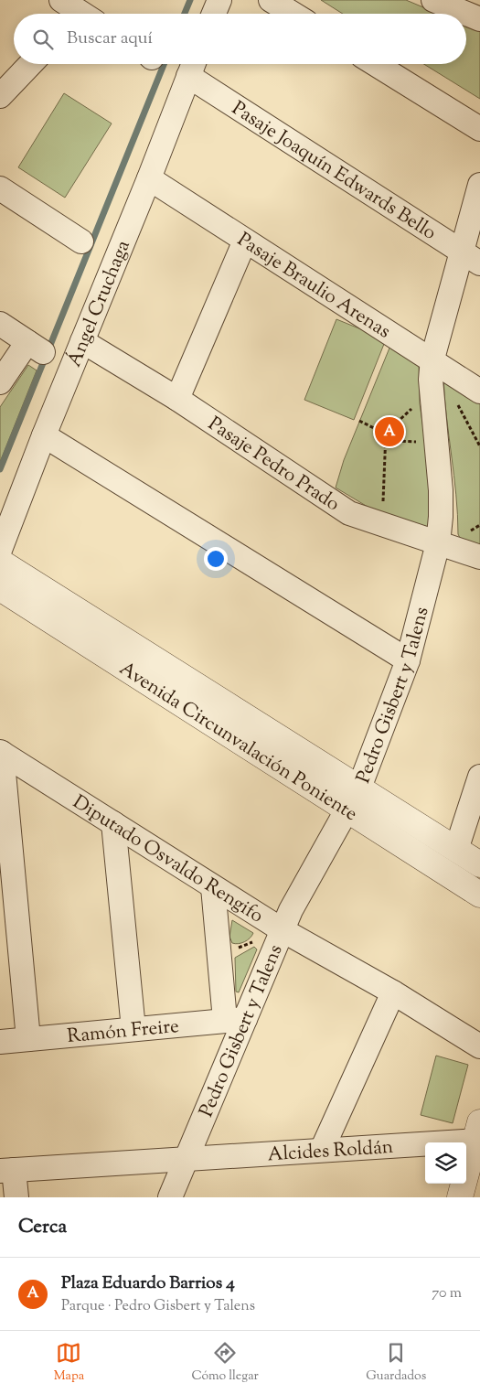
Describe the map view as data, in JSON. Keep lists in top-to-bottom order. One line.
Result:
{"streets":{"street":["Pasaje Joaquín Edwards Bello","Pasaje Braulio Arenas","Ángel Cruchaga","Pasaje Pedro Prado","Pedro Gisbert y Talens","Avenida Circunvalación Poniente","Diputado Osvaldo Rengifo","Ramón Freire","Alcides Roldán"]},"crossings":[["Pasaje Joaquín Edwards Bello","Ángel Cruchaga"],["Pasaje Joaquín Edwards Bello","Pedro Gisbert y Talens"],["Pasaje Braulio Arenas","Ángel Cruchaga"],["Pasaje Braulio Arenas","Pedro Gisbert y Talens"],["Ángel Cruchaga","Pasaje Pedro Prado"],["Pasaje Pedro Prado","Pedro Gisbert y Talens"],["Pedro Gisbert y Talens","Avenida Circunvalación Poniente"],["Pedro Gisbert y Talens","Diputado Osvaldo Rengifo"],["Pedro Gisbert y Talens","Ramón Freire"],["Pedro Gisbert y Talens","Alcides Roldán"]],"page":{"search":"Buscar aquí","pins":"A","heading":"Cerca","list":[{"mark":"A","name":"Plaza Eduardo Barrios 4","note":"Parque · Pedro Gisbert y Talens","value":"70 m"}],"nav":["Mapa","Cómo llegar","Guardados"]}}
